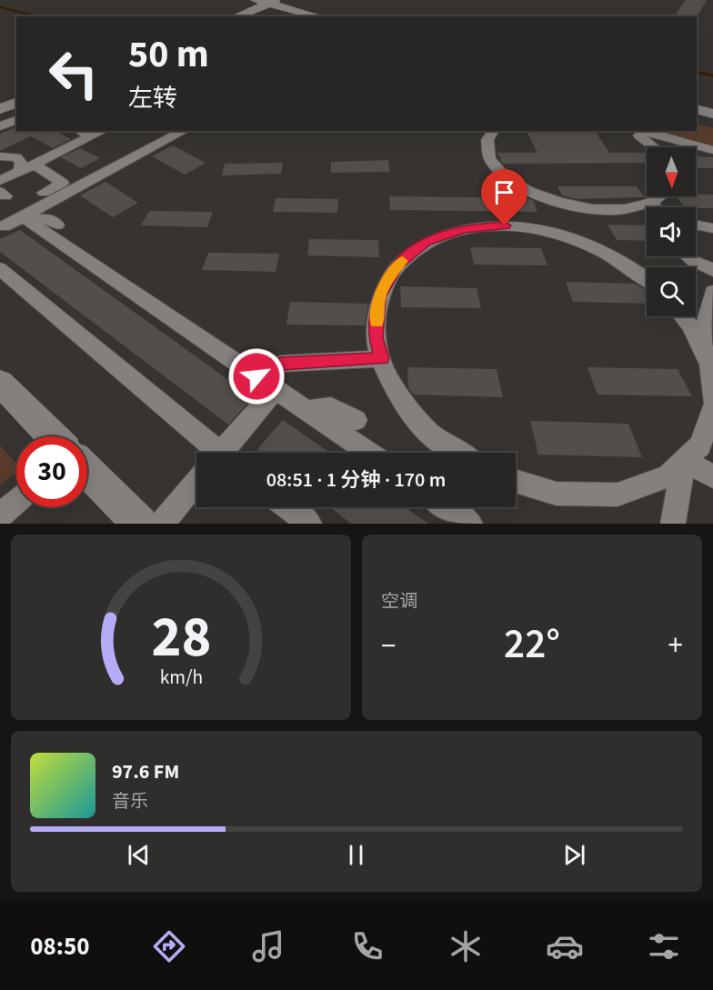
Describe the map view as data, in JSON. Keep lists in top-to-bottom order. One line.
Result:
{"north":"bottom","page":{"turn":["50 m","左转"],"limit":"30","trip":"08:51 · 1 分钟 · 170 m","tile":"空调","heat":["−","22°","+"],"song":["97.6 FM","音乐"],"tabs":"08:50","gauge":["28","km/h"]}}
